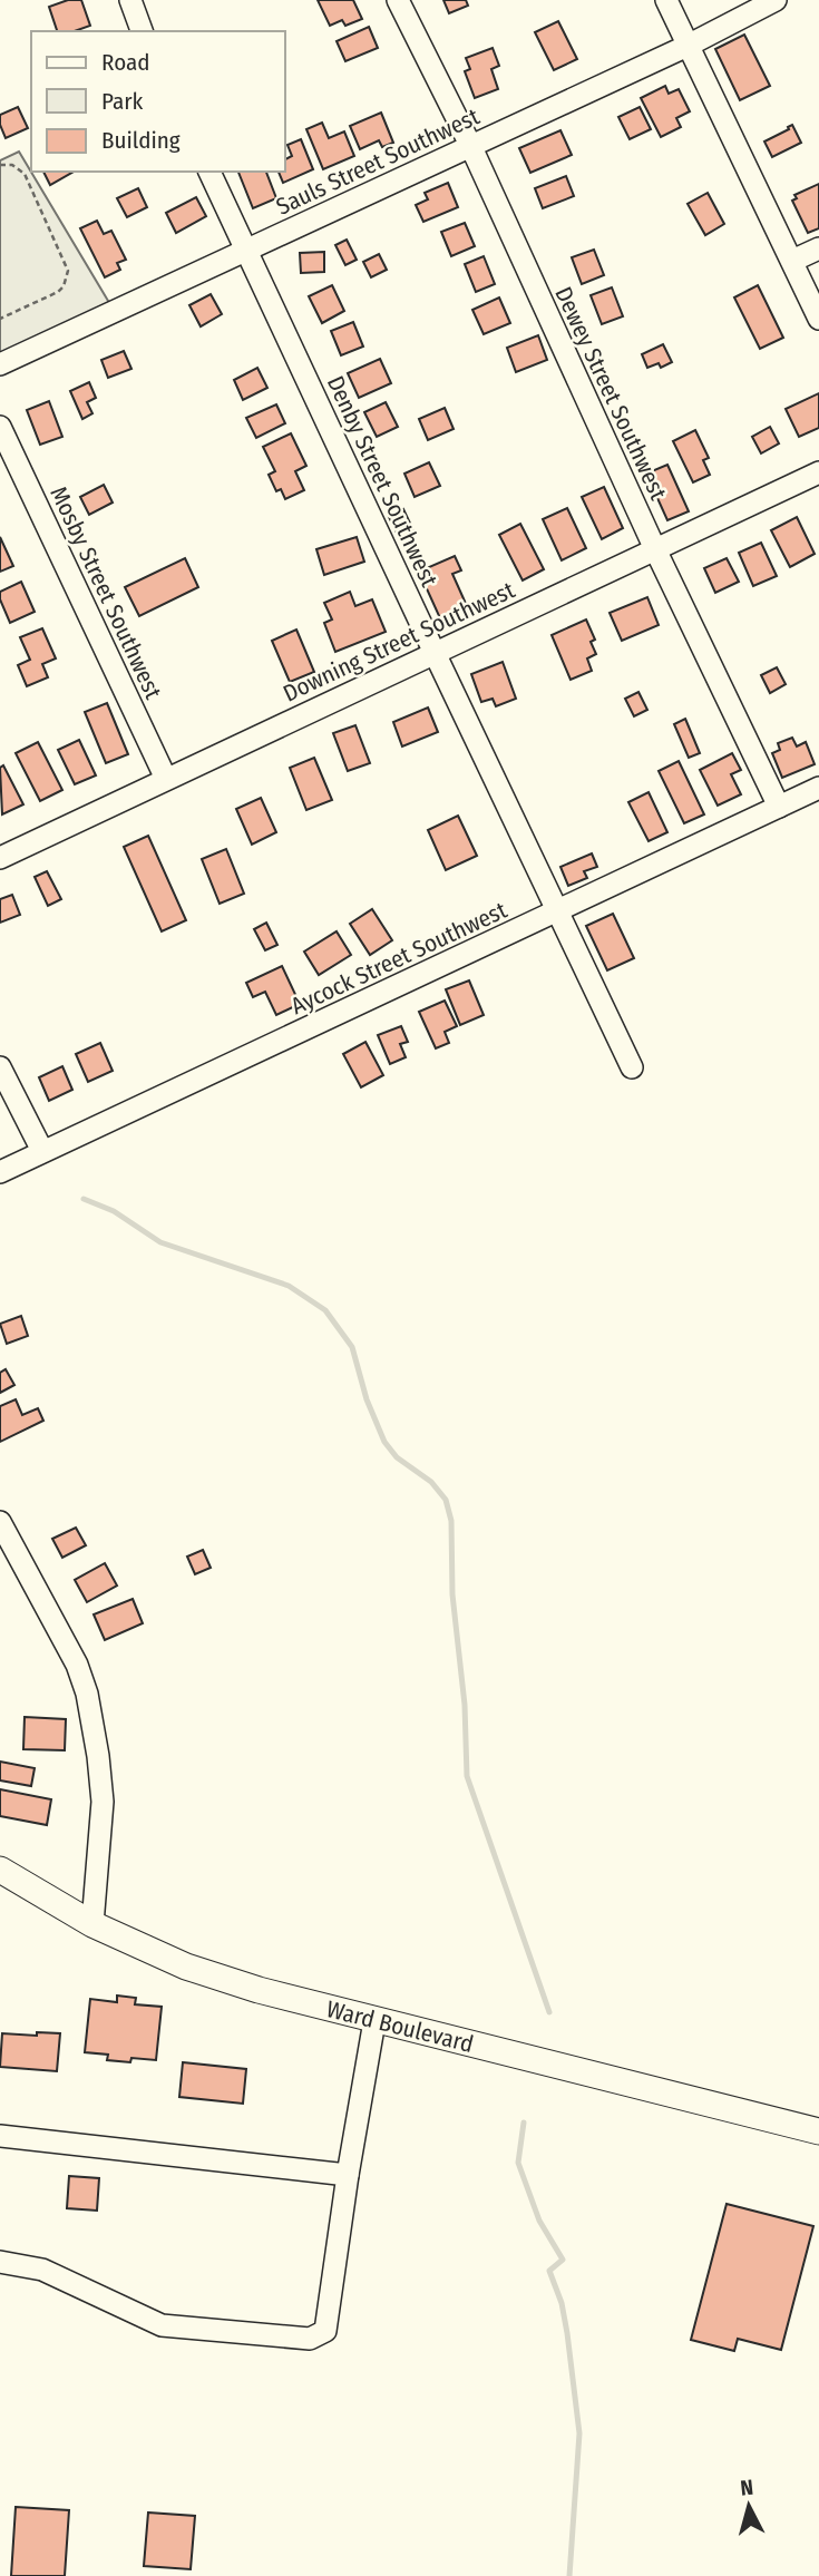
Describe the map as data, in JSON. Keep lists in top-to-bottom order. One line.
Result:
{"streets":{"main road":["Ward Boulevard"],"street":["Sauls Street Southwest","Dewey Street Southwest","Denby Street Southwest","Mosby Street Southwest","Downing Street Southwest","Aycock Street Southwest"]},"crossings":[["Sauls Street Southwest","Dewey Street Southwest"],["Sauls Street Southwest","Denby Street Southwest"],["Dewey Street Southwest","Downing Street Southwest"],["Dewey Street Southwest","Aycock Street Southwest"],["Denby Street Southwest","Downing Street Southwest"],["Denby Street Southwest","Aycock Street Southwest"],["Mosby Street Southwest","Downing Street Southwest"]],"legend":["Road","Park","Building"],"north":"top"}
